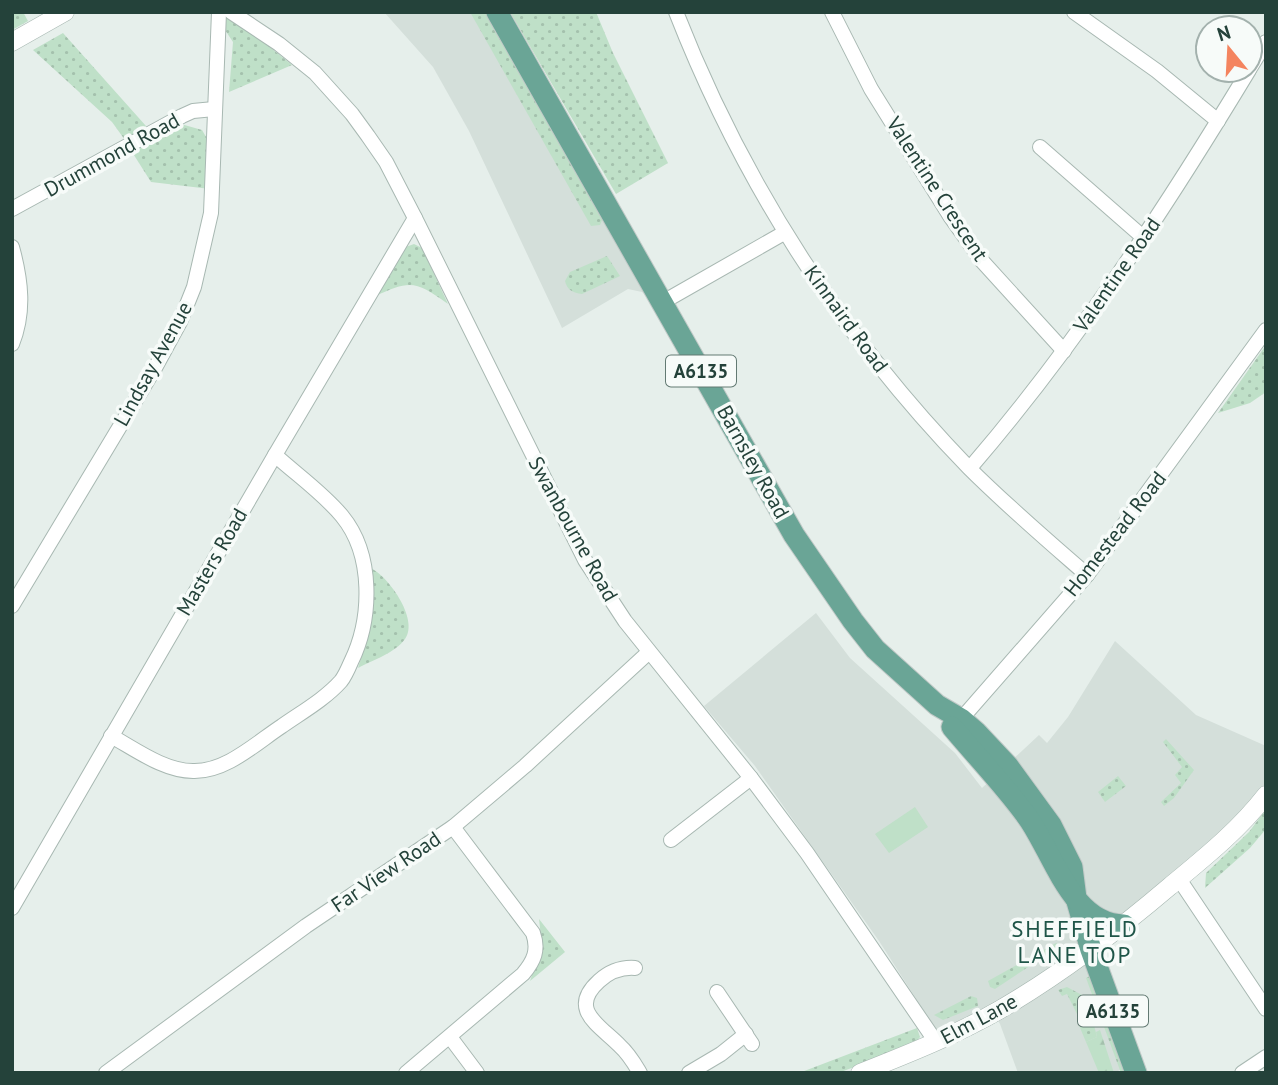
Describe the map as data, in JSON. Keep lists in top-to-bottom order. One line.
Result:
{"streets":{"main road":["A6135","Barnsley Road"],"street":["Drummond Road","Valentine Crescent","Valentine Road","Kinnaird Road","Lindsay Avenue","Swanbourne Road","Homestead Road","Masters Road","Far View Road","Elm Lane"]},"crossings":[["Drummond Road","Lindsay Avenue"],["Valentine Crescent","Valentine Road"],["Valentine Road","Kinnaird Road"],["Kinnaird Road","Homestead Road"],["Barnsley Road","Homestead Road"],["Barnsley Road","Elm Lane"],["Swanbourne Road","Masters Road"],["Swanbourne Road","Far View Road"],["Swanbourne Road","Elm Lane"]],"districts":["SHEFFIELD LANE TOP"],"north":"top"}
